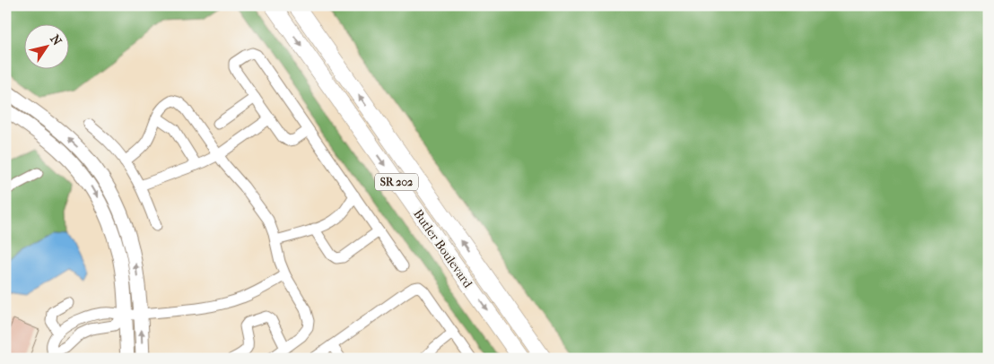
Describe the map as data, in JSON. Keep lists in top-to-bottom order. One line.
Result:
{"streets":{"highway":["SR 202","Butler Boulevard"]},"north":"top right"}
